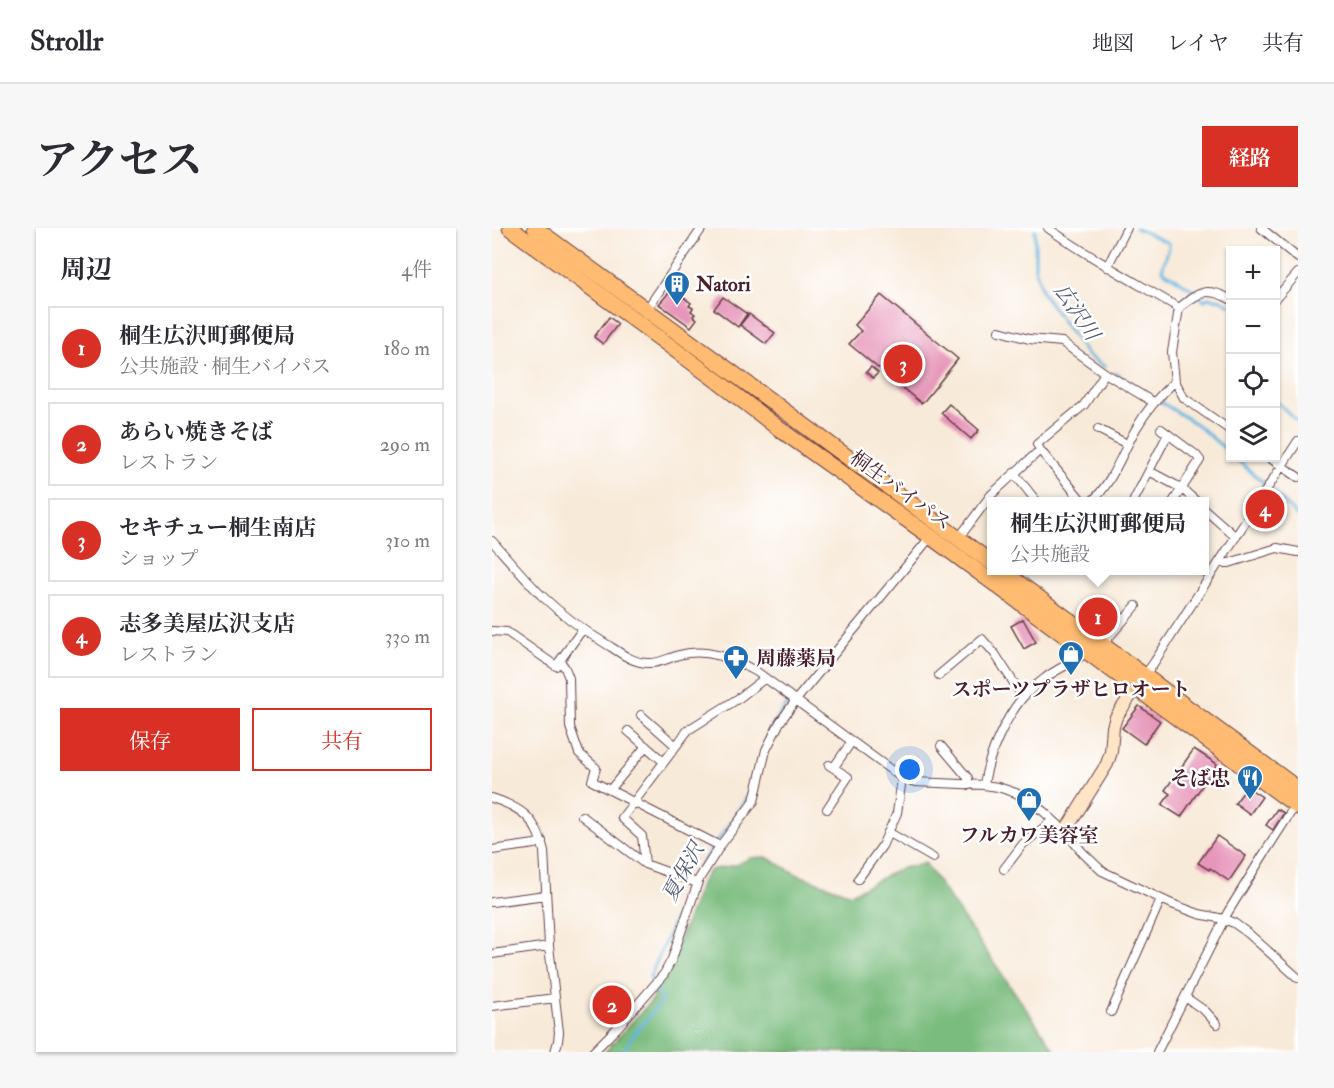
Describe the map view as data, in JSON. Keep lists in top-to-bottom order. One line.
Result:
{"streets":{"highway":["桐生バイパス"]},"water":["広沢川","夏保沢"],"places":{"building":["Natori"],"shop":["スポーツプラザヒロオート","フルカワ美容室"],"pharmacy":["周藤薬局"],"restaurant":["そば忠"]},"page":{"header":"Strollr","nav":["地図","レイヤ","共有"],"title":"アクセス","buttons":["経路",["保存","共有"]],"heading":["周辺","4件"],"map_buttons":["+","−"],"list":[{"mark":"1","name":"桐生広沢町郵便局","note":"公共施設 · 桐生バイパス","value":"180 m"},{"mark":"2","name":"あらい焼きそば","note":"レストラン","value":"290 m"},{"mark":"3","name":"セキチュー桐生南店","note":"ショップ","value":"310 m"},{"mark":"4","name":"志多美屋広沢支店","note":"レストラン","value":"330 m"}],"pins":["3","4","1","2"],"popup":["桐生広沢町郵便局","公共施設"]}}
